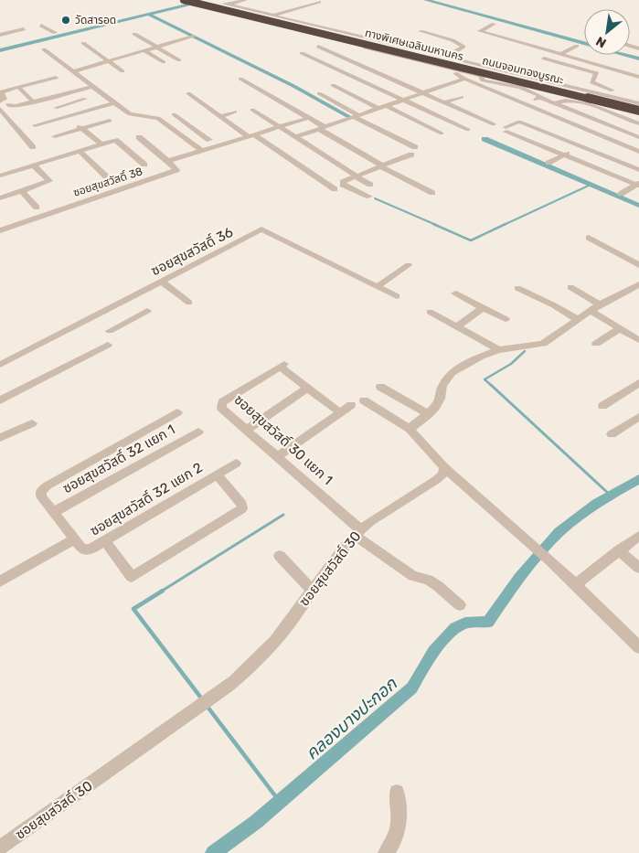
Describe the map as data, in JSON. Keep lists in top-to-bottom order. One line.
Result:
{"streets":{"highway":["ทางพิเศษเฉลิมมหานคร"],"street":["ถนนจอมทองบูรณะ","ซอยสุขสวัสดิ์ 38","ซอยสุขสวัสดิ์ 36","ซอยสุขสวัสดิ์ 30 แยก 1","ซอยสุขสวัสดิ์ 32 แยก 1","ซอยสุขสวัสดิ์ 32 แยก 2","ซอยสุขสวัสดิ์ 30"]},"crossings":[["ทางพิเศษเฉลิมมหานคร","ถนนจอมทองบูรณะ"],["ซอยสุขสวัสดิ์ 30 แยก 1","ซอยสุขสวัสดิ์ 30"]],"water":["คลองบางปะกอก"],"places":["วัดสารอด"],"north":"bottom left"}
